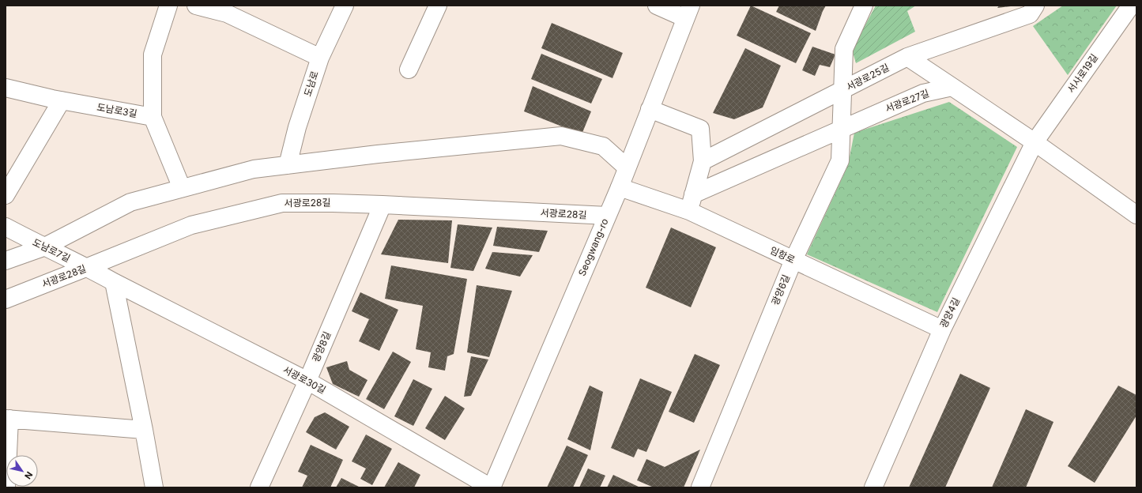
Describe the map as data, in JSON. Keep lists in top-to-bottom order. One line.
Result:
{"streets":{"street":["서사로19길","서광로25길","도남로","서광로27길","도남로3길","서광로28길","Seogwang-ro","도남로7길","임항로","광양6길","광양4길","광양8길","서광로30길"]},"crossings":[["서사로19길","광양4길"],["서광로25길","광양6길"],["서광로27길","광양6길"],["서광로28길","Seogwang-ro"],["서광로28길","도남로7길"],["서광로28길","광양8길"],["Seogwang-ro","임항로"],["Seogwang-ro","서광로30길"],["도남로7길","서광로30길"],["임항로","광양6길"],["임항로","광양4길"],["광양8길","서광로30길"]],"north":"bottom right"}
